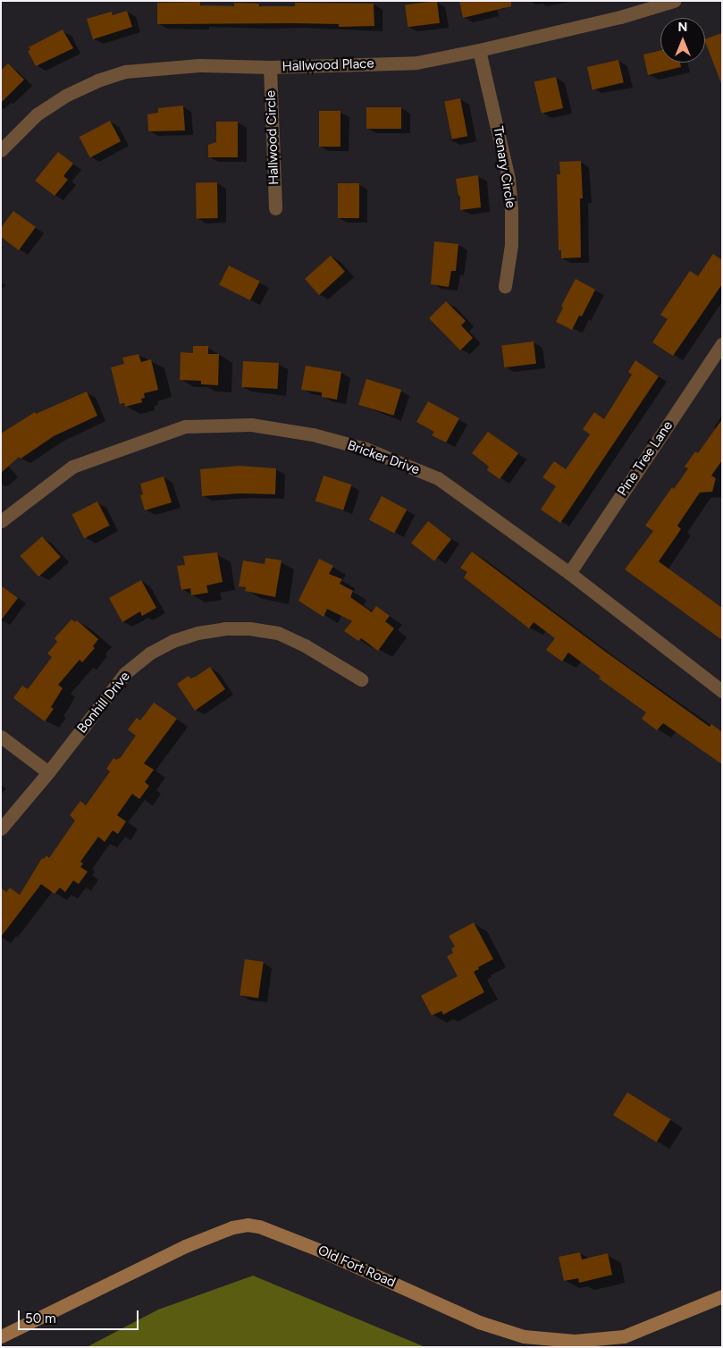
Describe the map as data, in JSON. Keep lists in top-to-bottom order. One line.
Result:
{"streets":{"main road":["Old Fort Road"],"street":["Hallwood Place","Hallwood Circle","Trenary Circle","Bricker Drive","Pine Tree Lane","Bonhill Drive"]},"crossings":[["Hallwood Place","Hallwood Circle"],["Hallwood Place","Trenary Circle"],["Bricker Drive","Pine Tree Lane"]],"scale_bar":"50 m","north":"top"}
